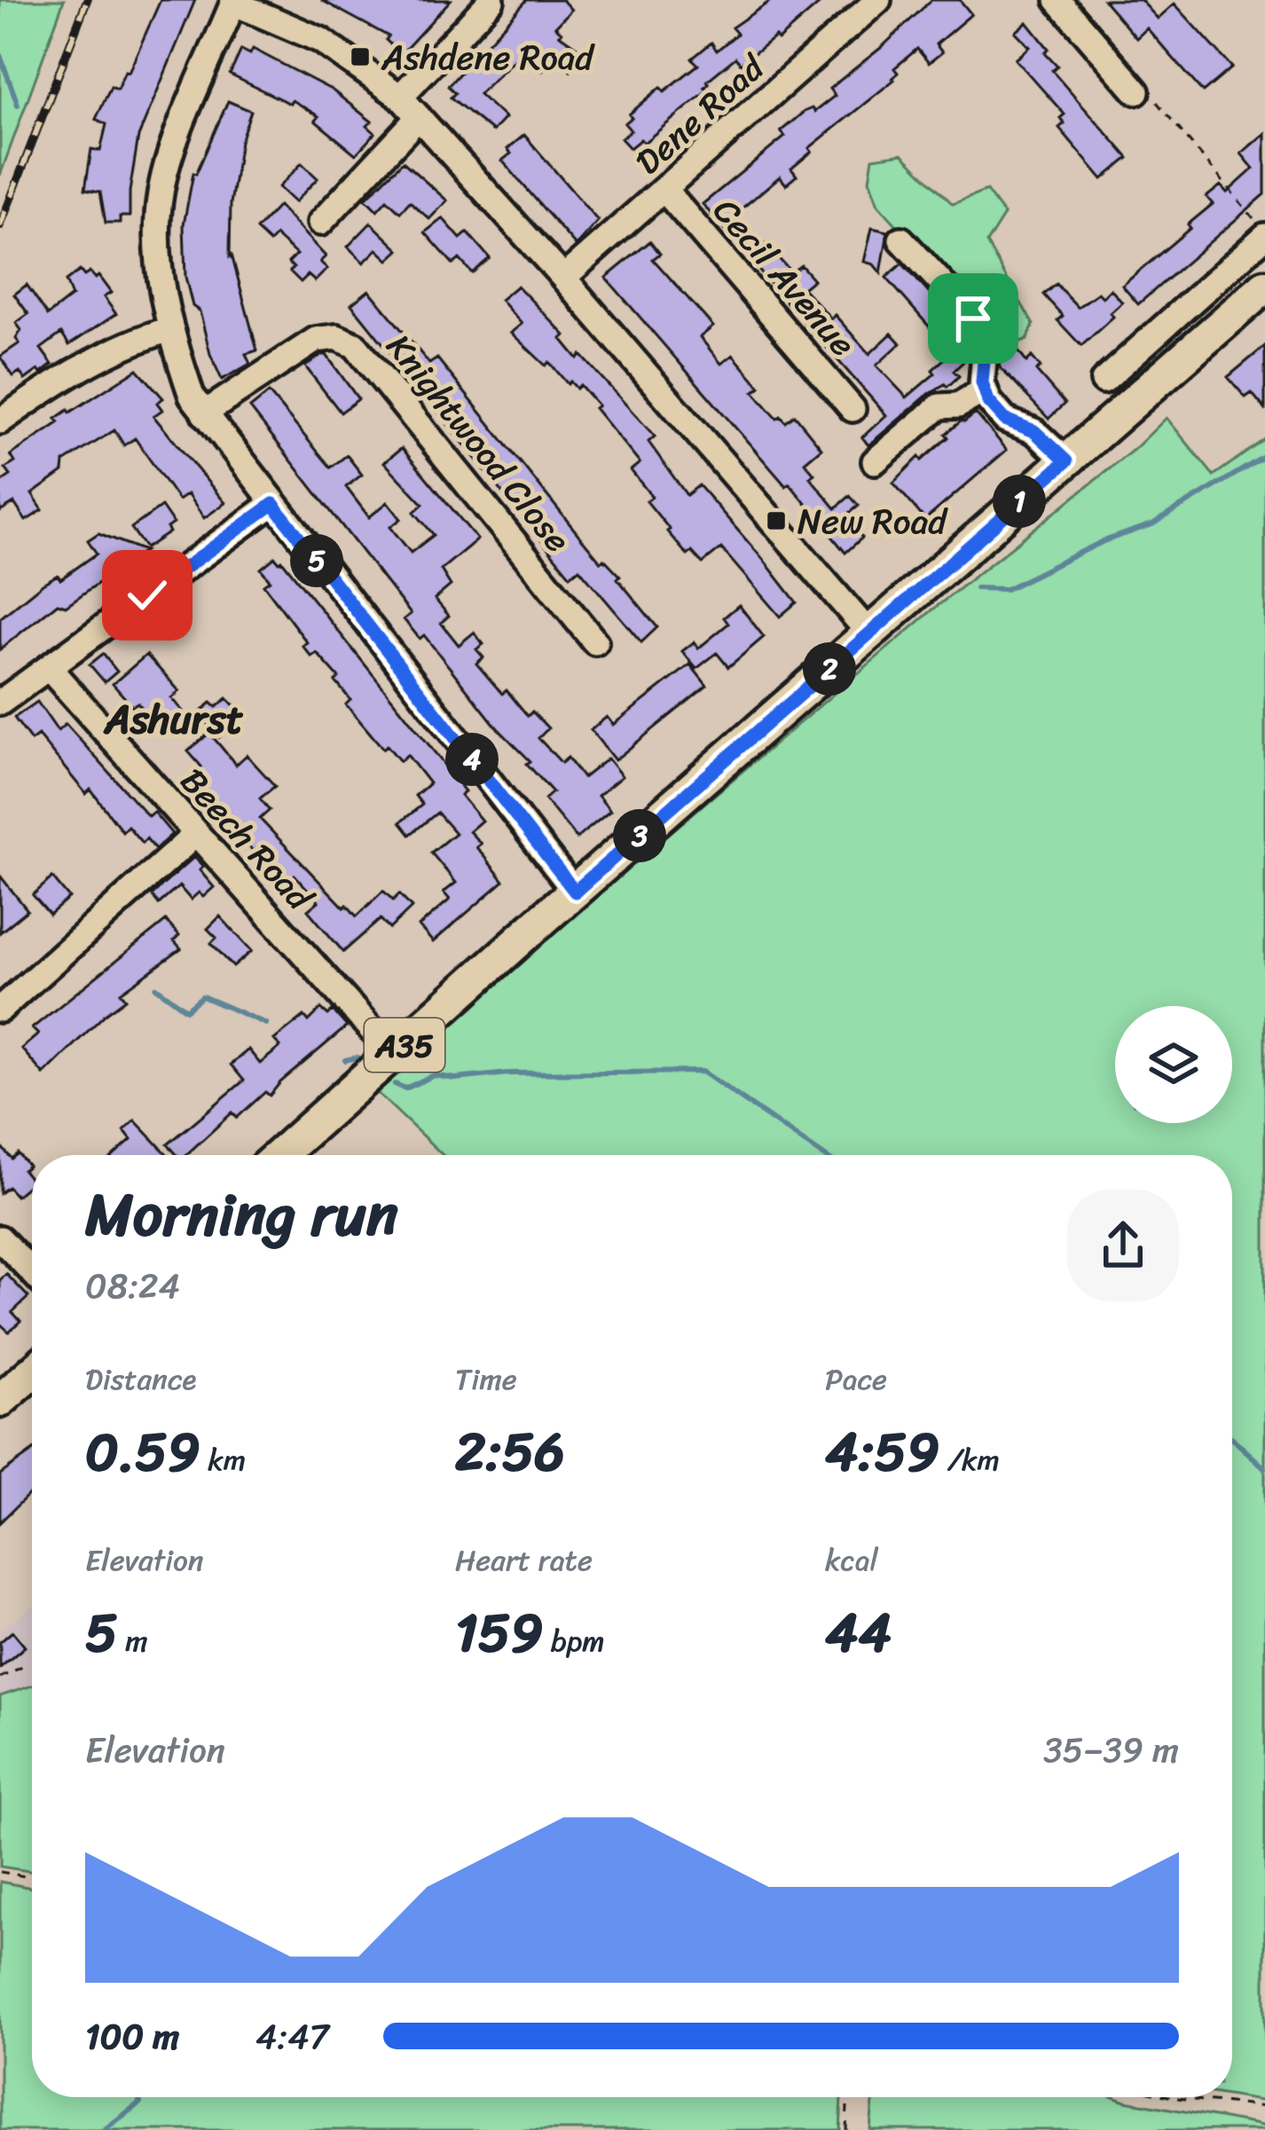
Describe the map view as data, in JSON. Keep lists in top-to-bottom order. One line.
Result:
{"streets":{"main road":["A35"],"street":["Dene Road","Cecil Avenue","Knightwood Close","Beech Road"]},"crossings":[["Dene Road","Cecil Avenue"],["Beech Road","A35"]],"districts":["Ashurst"],"places":{"transit":["Ashdene Road","New Road"]},"page":{"pins":["1","5","2","4","3"],"heading":["Morning run","08:24"],"stats":[["Distance","0.59 km"],["Time","2:56"],["Pace","4:59 /km"],["Elevation","5 m"],["Heart rate","159 bpm"],["kcal","44"]],"chart":["Elevation","35–39 m"],"list":[{"name":"100 m","note":"4:47"}]}}
